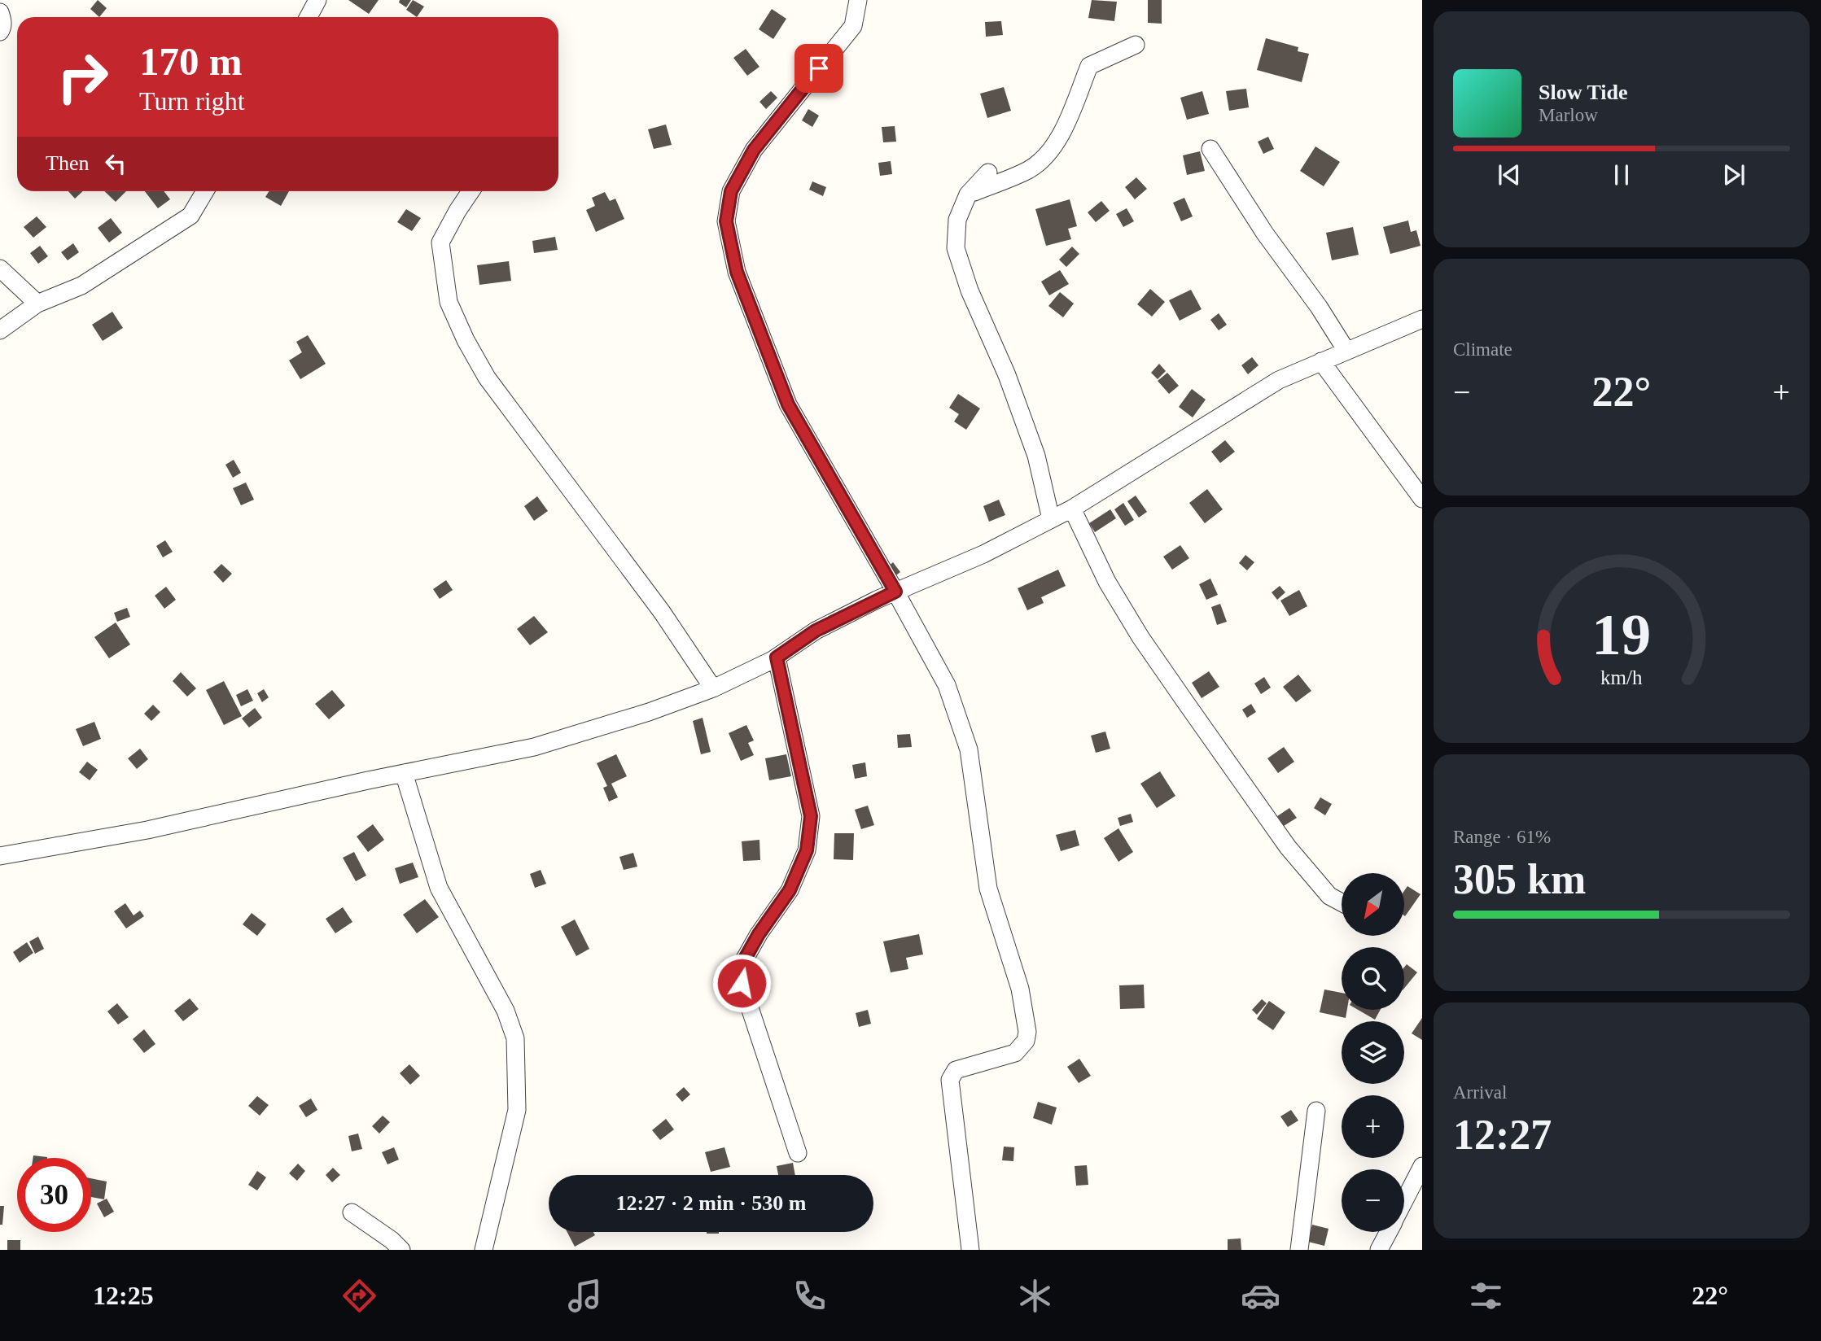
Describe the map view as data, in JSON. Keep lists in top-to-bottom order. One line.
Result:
{"north":"bottom left","page":{"turn":["170 m","Turn right"],"song":["Slow Tide","Marlow"],"then":"Then","tile":["Climate",["Range · 61%","305 km"],["Arrival","12:27"]],"heat":["−","22°","+"],"map_buttons":["+","−"],"limit":"30","trip":"12:27 · 2 min · 530 m","tabs":["12:25","22°"],"gauge":["19","km/h"]}}
